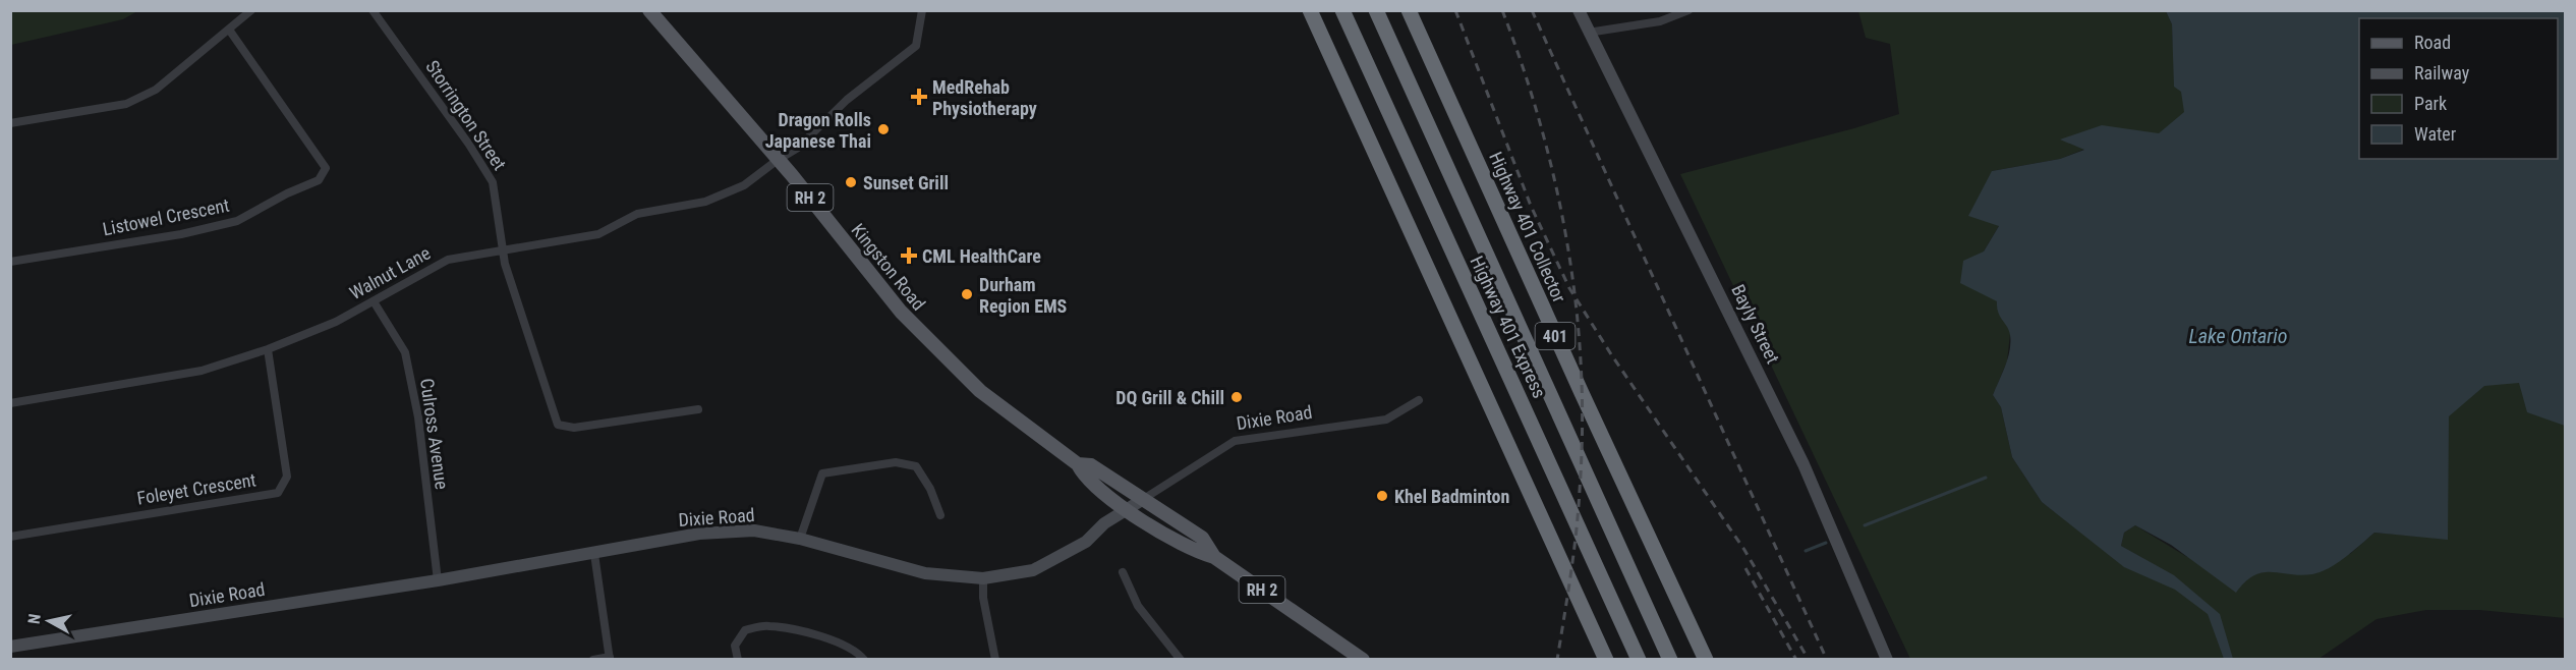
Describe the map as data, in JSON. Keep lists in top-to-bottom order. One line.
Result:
{"streets":{"highway":["Highway 401 Collector","Highway 401 Express","401"],"main road":["RH 2","Kingston Road"],"street":["Storrington Street","Listowel Crescent","Walnut Lane","Bayly Street","Dixie Road","Culross Avenue","Foleyet Crescent"]},"crossings":[["Storrington Street","Walnut Lane"],["Kingston Road","Walnut Lane"],["Kingston Road","Dixie Road"],["Walnut Lane","Culross Avenue"],["Walnut Lane","Foleyet Crescent"],["Dixie Road","Culross Avenue"]],"water":["Lake Ontario"],"places":{"health":["MedRehab Physiotherapy","CML HealthCare"],"other":["Dragon Rolls Japanese Thai","Sunset Grill","Durham Region EMS","DQ Grill & Chill","Khel Badminton"]},"legend":["Road","Railway","Park","Water"],"north":"left"}
